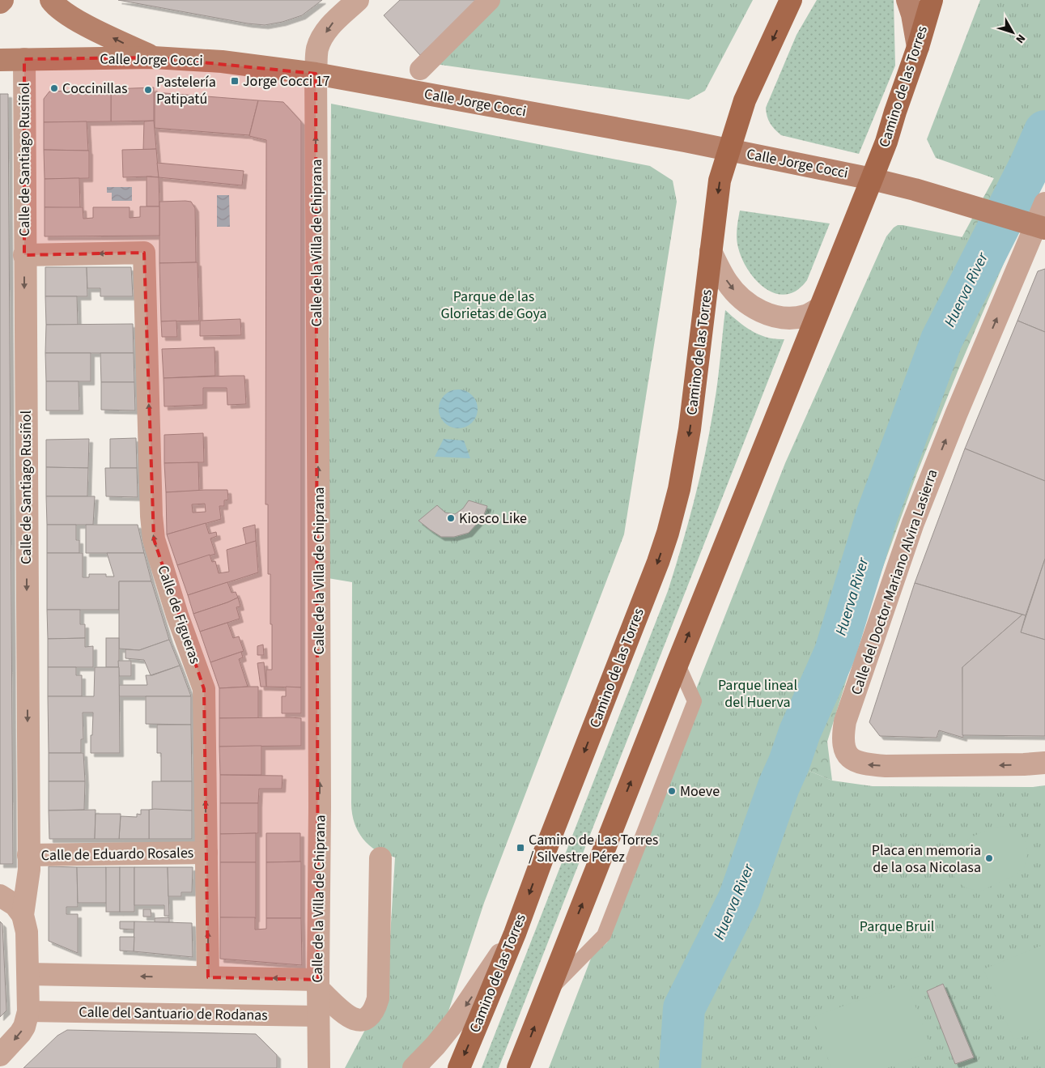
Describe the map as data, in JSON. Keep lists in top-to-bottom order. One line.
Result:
{"streets":{"main road":["Calle Jorge Cocci","Camino de las Torres"],"street":["Calle de Santiago Rusiñol","Calle de la Villa de Chiprana","Calle del Doctor Mariano Alvira Lasierra","Calle de Figueras","Calle de Eduardo Rosales","Calle del Santuario de Rodanas"]},"crossings":[["Calle Jorge Cocci","Camino de las Torres"],["Calle Jorge Cocci","Calle de Santiago Rusiñol"],["Calle Jorge Cocci","Calle de la Villa de Chiprana"],["Calle Jorge Cocci","Calle del Doctor Mariano Alvira Lasierra"],["Calle de Santiago Rusiñol","Calle de Figueras"],["Calle de Santiago Rusiñol","Calle de Eduardo Rosales"],["Calle de la Villa de Chiprana","Calle del Santuario de Rodanas"],["Calle de Figueras","Calle de Eduardo Rosales"]],"one_way":["Calle de Santiago Rusiñol","Calle de la Villa de Chiprana","Calle de Figueras"],"water":["Huerva River"],"parks":["Parque de las Glorietas de Goya","Parque lineal del Huerva","Parque Bruil"],"places":{"transit":["Jorge Cocci 17","Camino de Las Torres / Silvestre Pérez"],"other":["Coccinillas","Pastelería Patipatú","Kiosco Like","Moeve","Placa en memoria de la osa Nicolasa"]},"north":"bottom right"}
